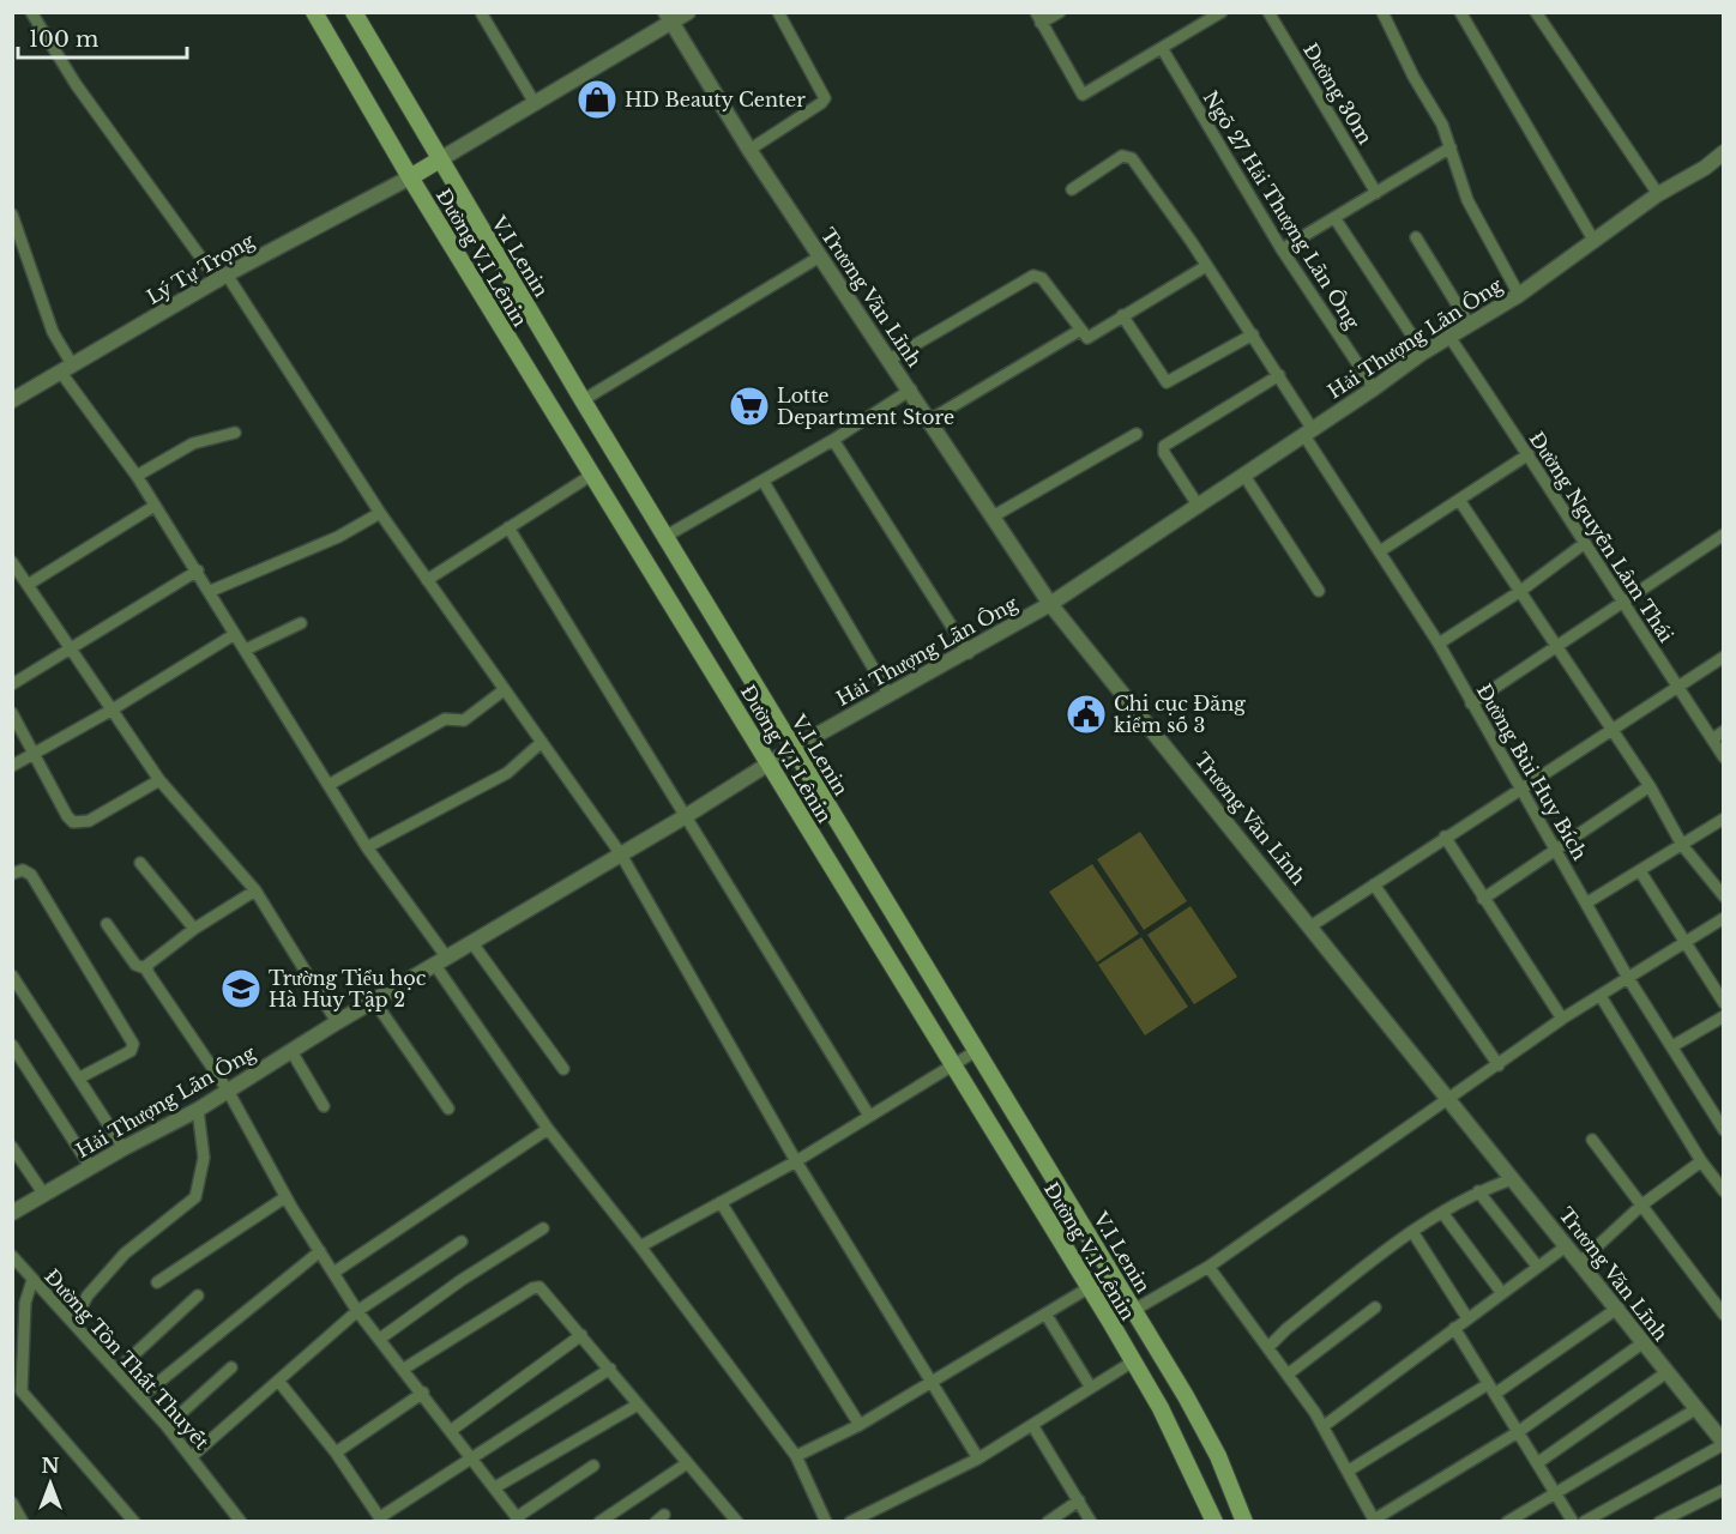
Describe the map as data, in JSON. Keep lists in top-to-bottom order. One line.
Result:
{"streets":{"main road":["V.I Lenin","Đường V.I Lênin"],"street":["Đường 30m","Ngõ 27 Hải Thượng Lãn Ông","Lý Tự Trọng","Trương Văn Lĩnh","Hải Thượng Lãn Ông","Đường Nguyễn Lâm Thái","Đường Bùi Huy Bích","Đường Tôn Thất Thuyết"]},"crossings":[["Ngõ 27 Hải Thượng Lãn Ông","Hải Thượng Lãn Ông"],["V.I Lenin","Hải Thượng Lãn Ông"],["Đường V.I Lênin","Lý Tự Trọng"],["Đường V.I Lênin","Hải Thượng Lãn Ông"],["Trương Văn Lĩnh","Hải Thượng Lãn Ông"],["Hải Thượng Lãn Ông","Đường Nguyễn Lâm Thái"],["Hải Thượng Lãn Ông","Đường Bùi Huy Bích"]],"places":{"shop":["HD Beauty Center"],"supermarket":["Lotte Department Store"],"public building":["Chi cục Đăng kiểm số 3"],"school or university":["Trường Tiểu học Hà Huy Tập 2"]},"scale_bar":"100 m","north":"top"}
